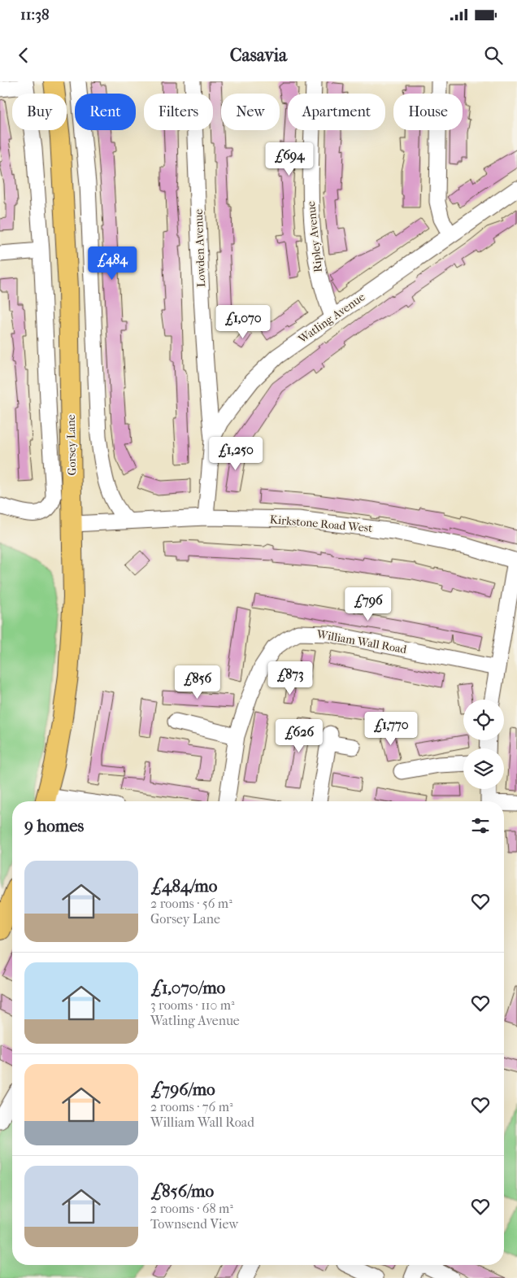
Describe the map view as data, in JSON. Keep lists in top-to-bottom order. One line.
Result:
{"streets":{"main road":["Gorsey Lane"],"street":["Ripley Avenue","Lowden Avenue","Watling Avenue","Kirkstone Road West","William Wall Road"]},"crossings":[["Ripley Avenue","Watling Avenue"],["Lowden Avenue","Watling Avenue"],["Watling Avenue","Kirkstone Road West"],["Gorsey Lane","Kirkstone Road West"]],"page":{"status":"11:38","header":"Casavia","chip":["Buy","Rent","Filters","New","Apartment","House"],"price":["£694","£484","£1,070","£1,250","£796","£873","£856","£1,770","£626"],"heading":"9 homes","list":[{"name":"£484/mo","note":"2 rooms · 56 m² · Gorsey Lane"},{"name":"£1,070/mo","note":"3 rooms · 110 m² · Watling Avenue"},{"name":"£796/mo","note":"2 rooms · 76 m² · William Wall Road"},{"name":"£856/mo","note":"2 rooms · 68 m² · Townsend View"}]}}
